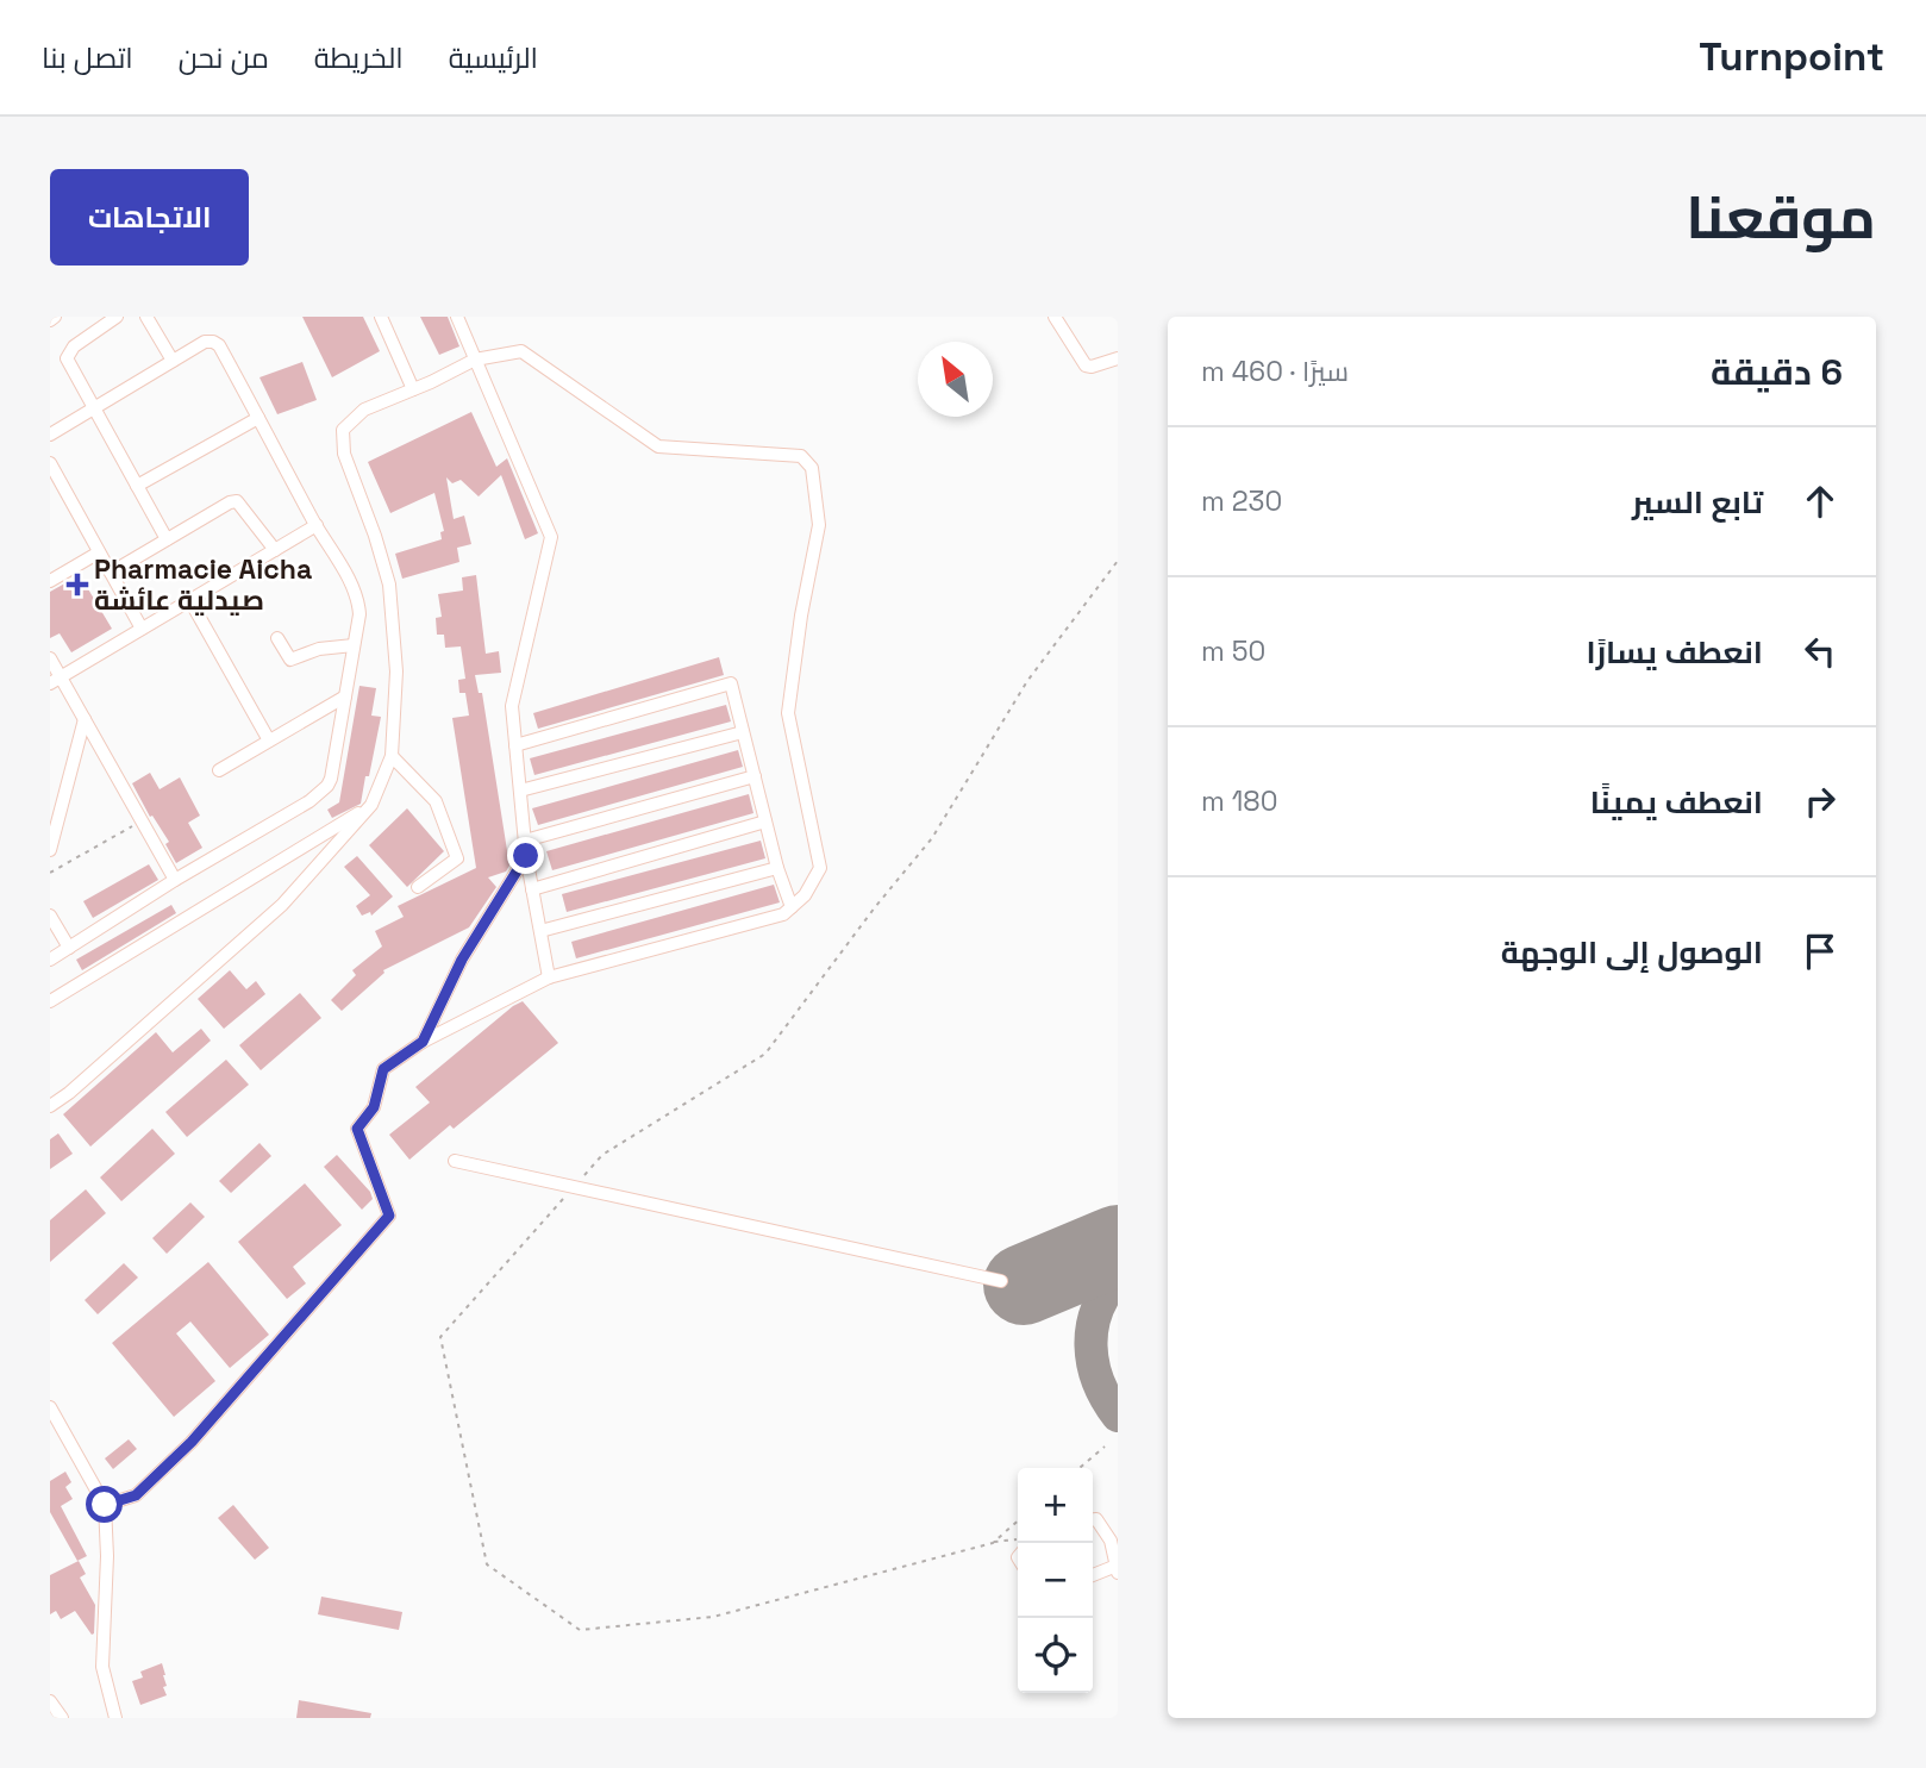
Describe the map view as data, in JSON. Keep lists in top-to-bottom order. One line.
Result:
{"places":{"health":["Pharmacie Aicha صيدلية عائشة"]},"north":"top left","page":{"header":"Turnpoint","nav":["الرئيسية","الخريطة","من نحن","اتصل بنا"],"title":"موقعنا","buttons":"الاتجاهات","heading":["6 دقيقة","سيرًا · 460 m"],"list":[["تابع السير","230 m"],["انعطف يسارًا","50 m"],["انعطف يمينًا","180 m"],"الوصول إلى الوجهة"],"map_buttons":["+","−"]}}
